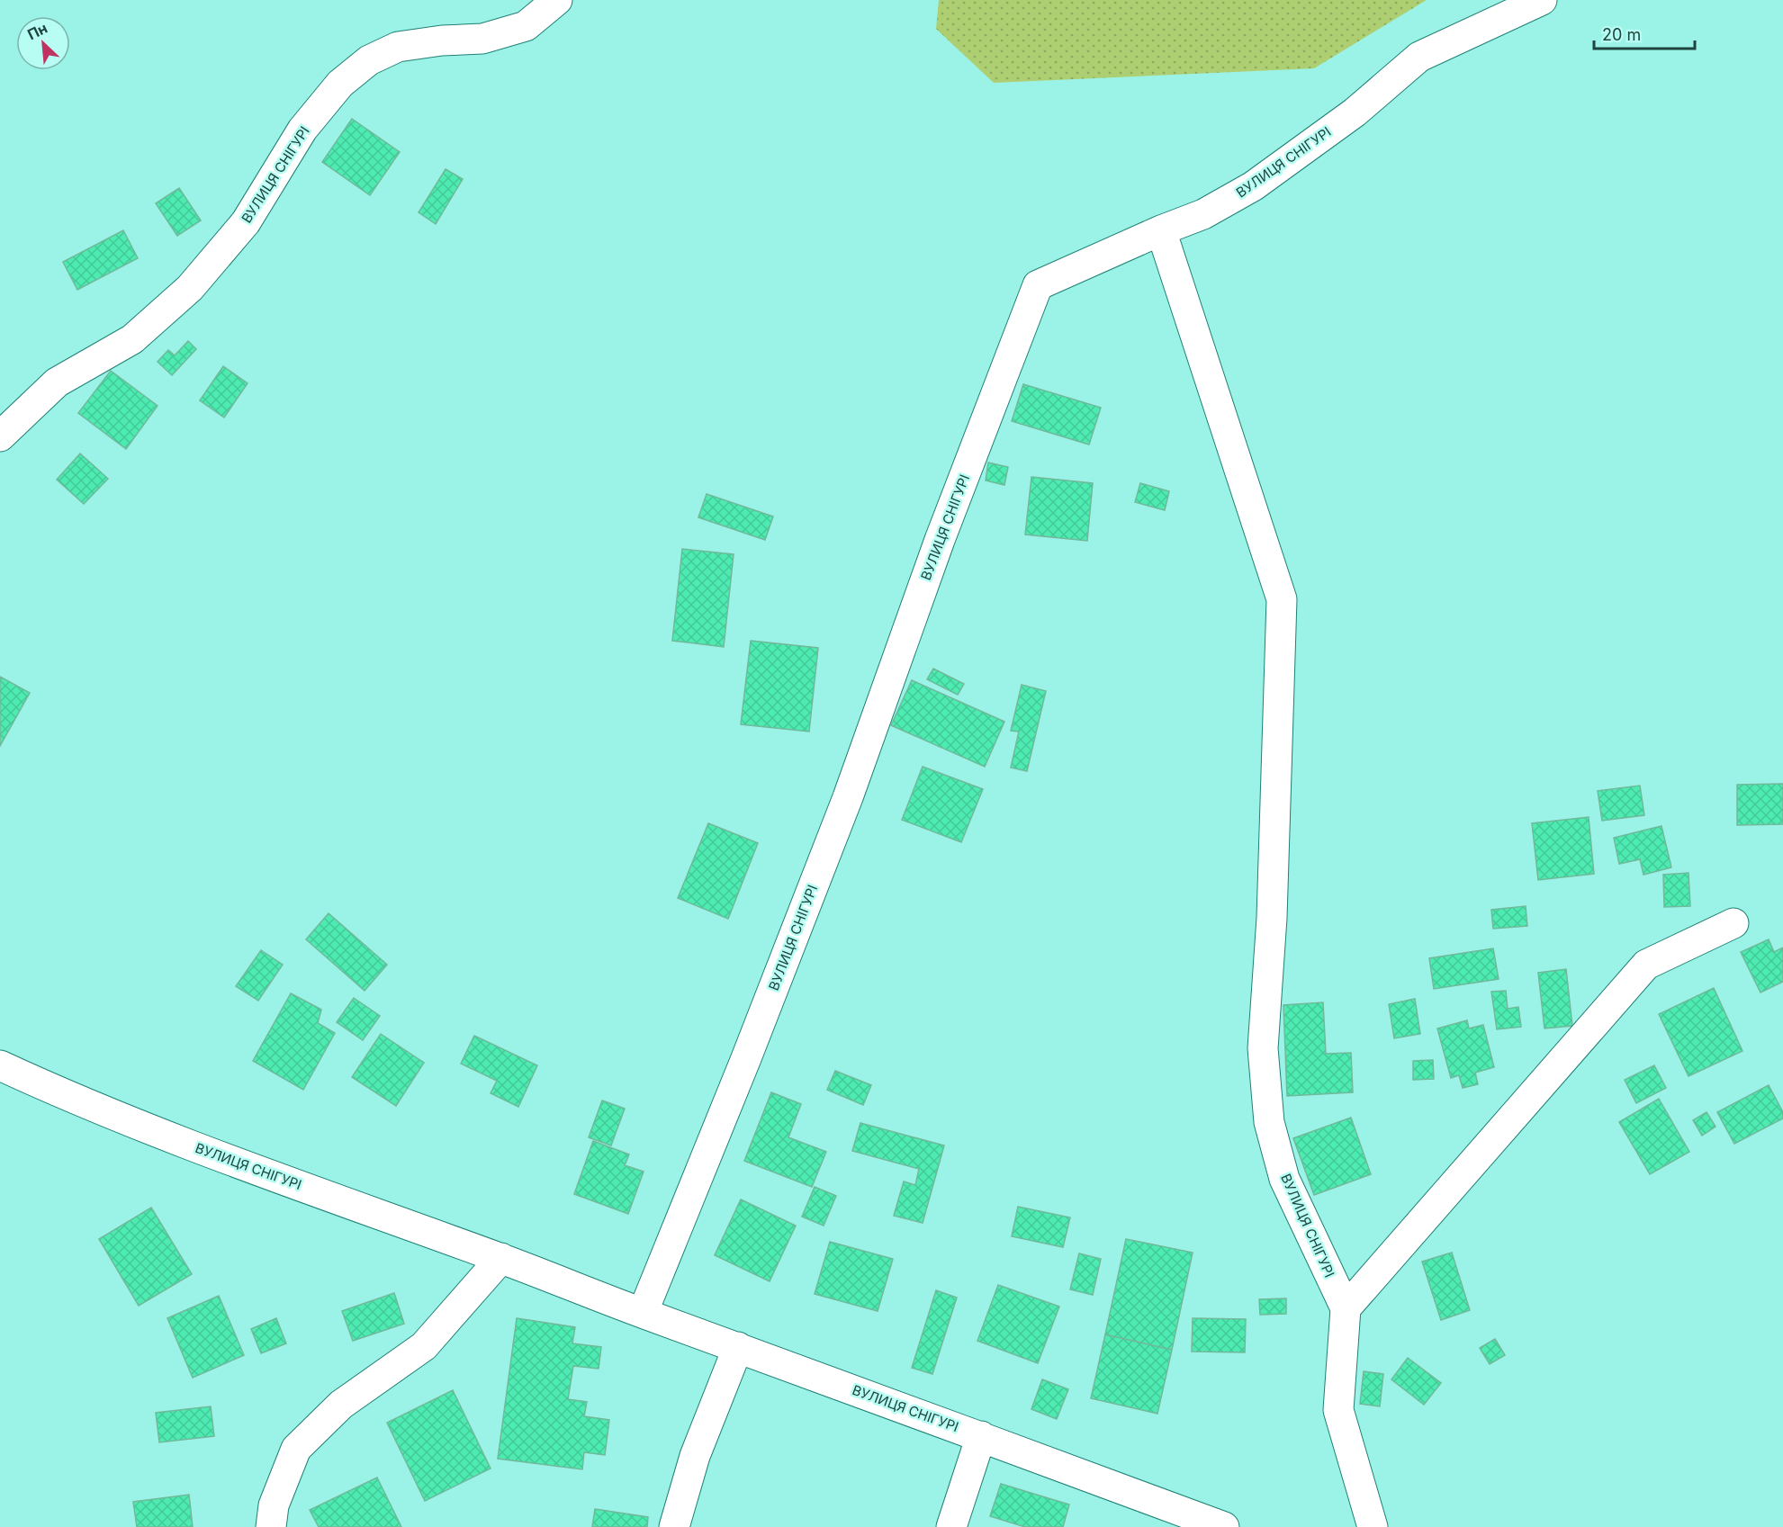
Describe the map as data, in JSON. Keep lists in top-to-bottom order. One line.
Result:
{"streets":{"street":["ВУЛИЦЯ СНІГУРІ"]},"scale_bar":"20 m","north":"top left"}
